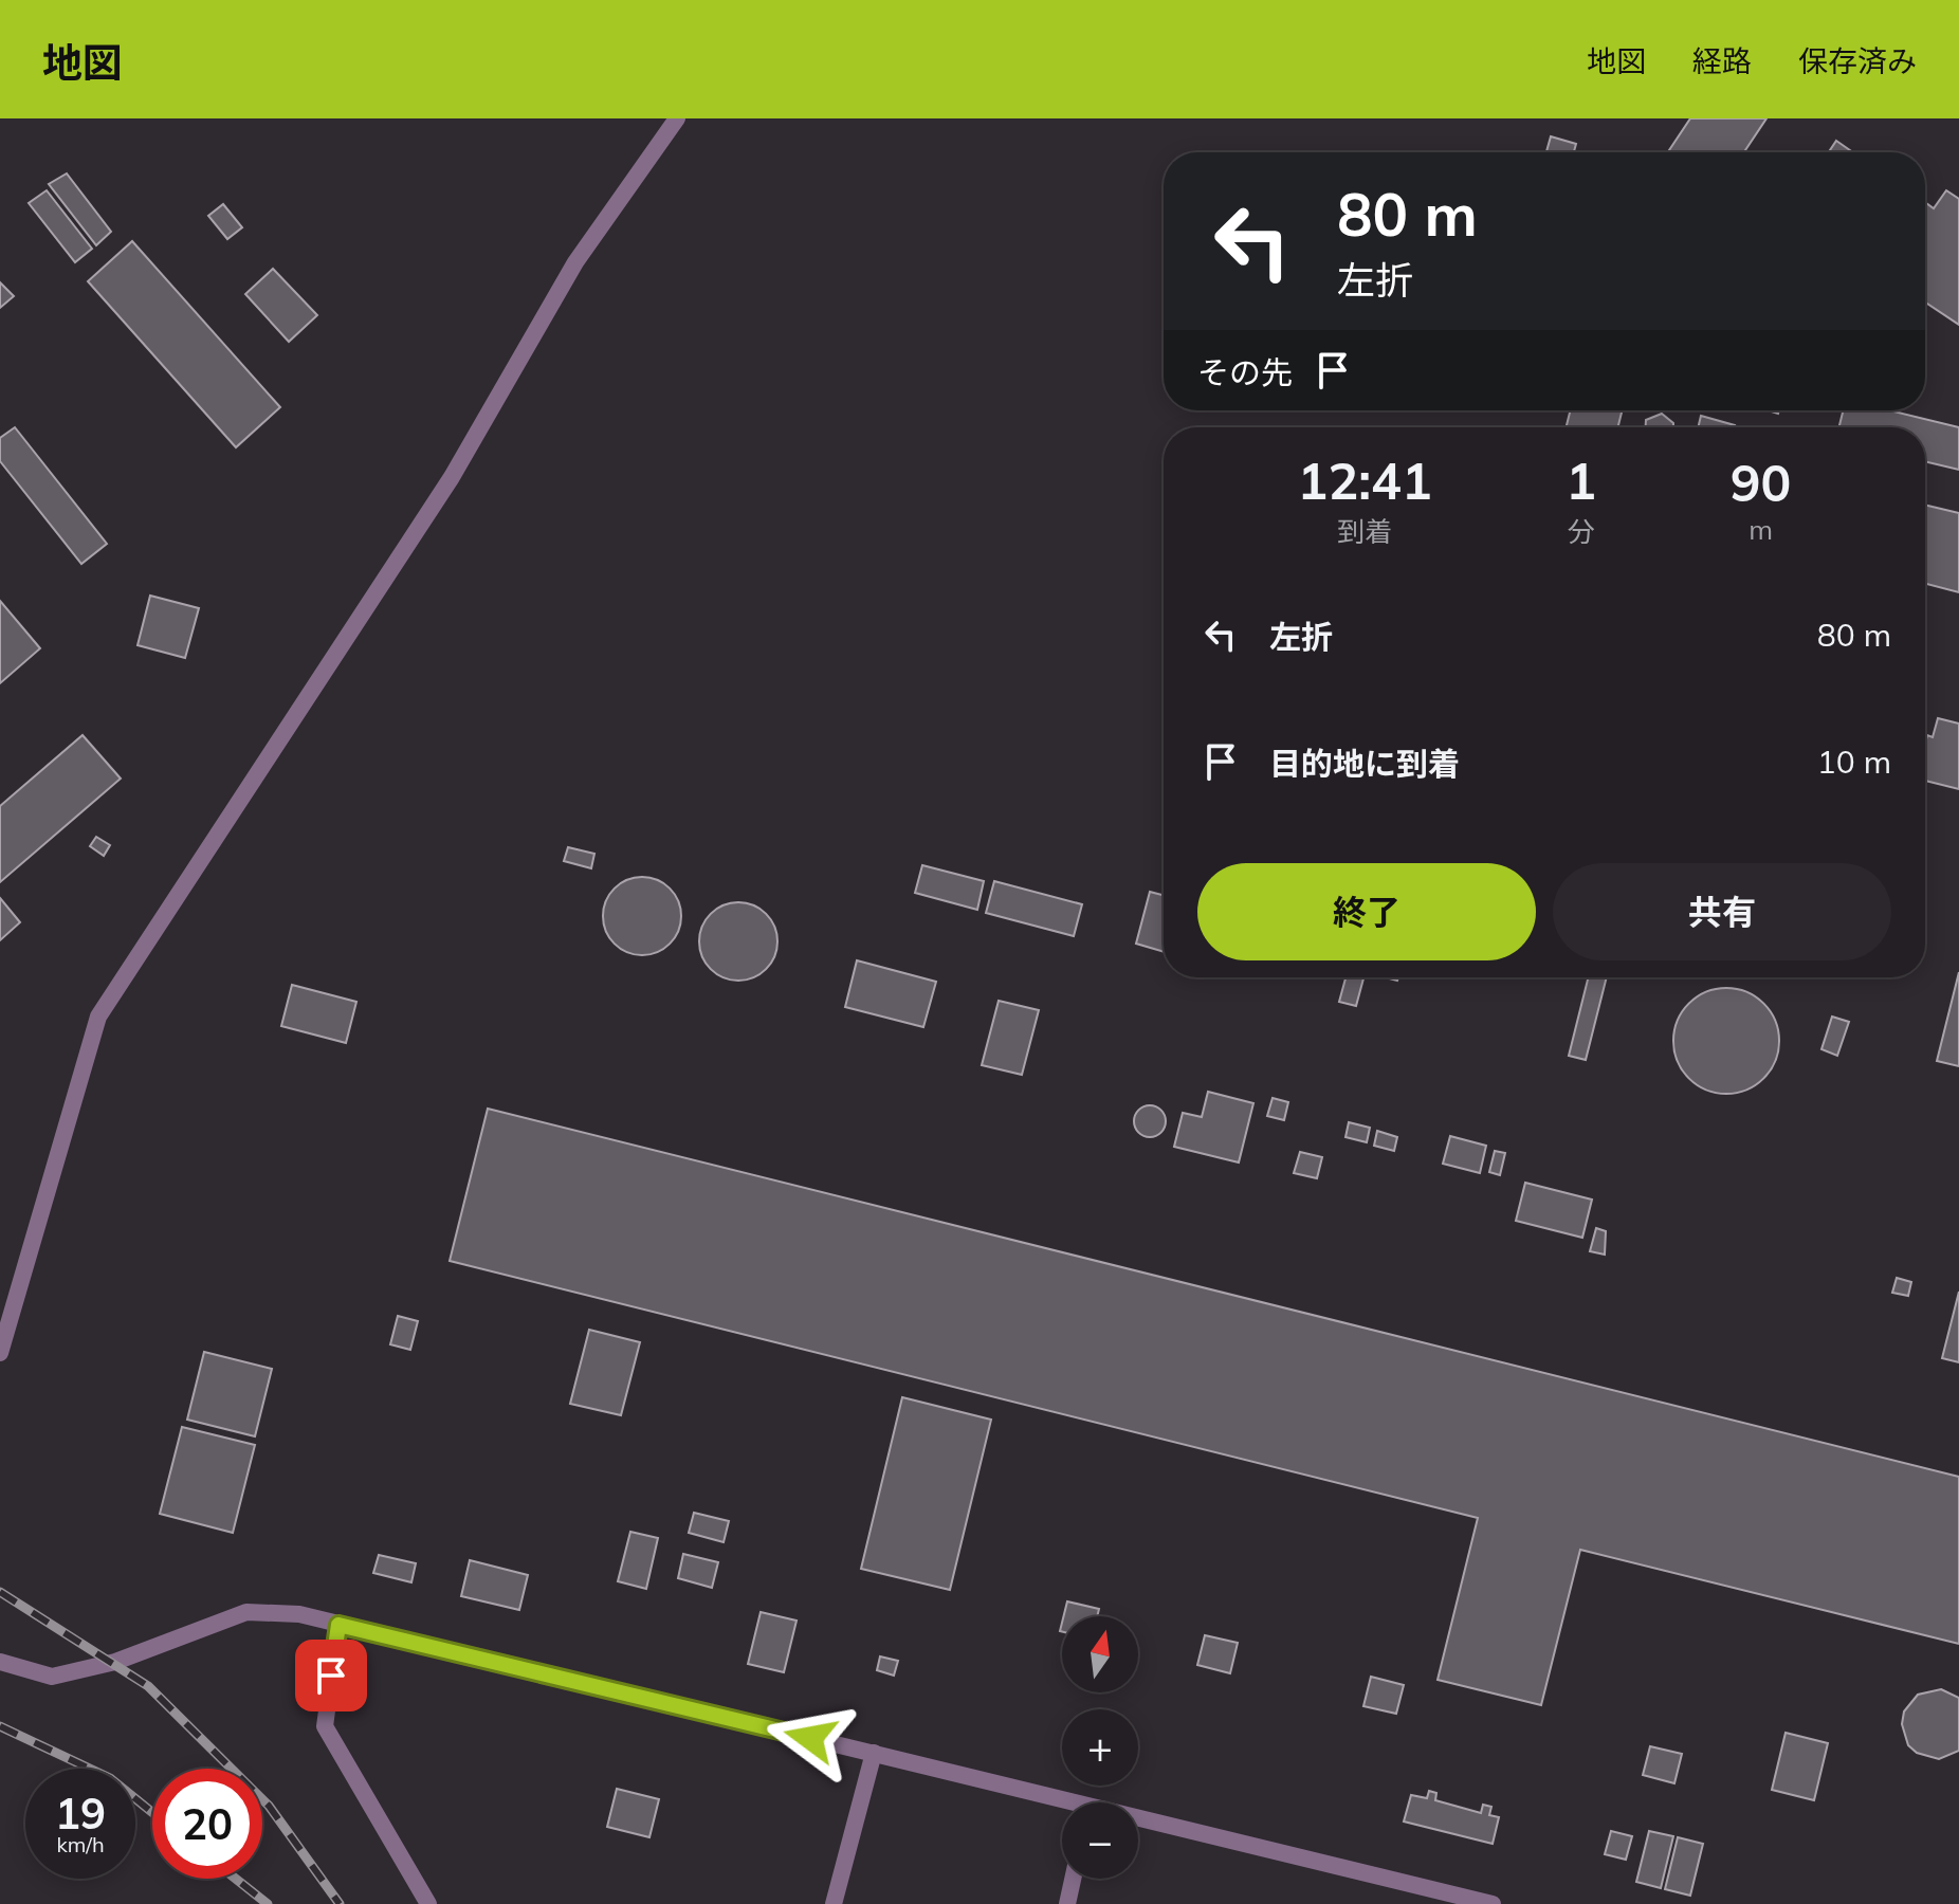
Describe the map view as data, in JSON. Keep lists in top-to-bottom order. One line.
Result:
{"north":"top","page":{"header":"地図","nav":["地図","経路","保存済み"],"turn":["80 m","左折"],"then":"その先","eta":["12:41","到着","1","分","90","m"],"list":[{"name":"左折","value":"80 m"},{"name":"目的地に到着","value":"10 m"}],"buttons":["終了","共有"],"map_buttons":["+","−"],"speed":"19 km/h","limit":"20"}}
